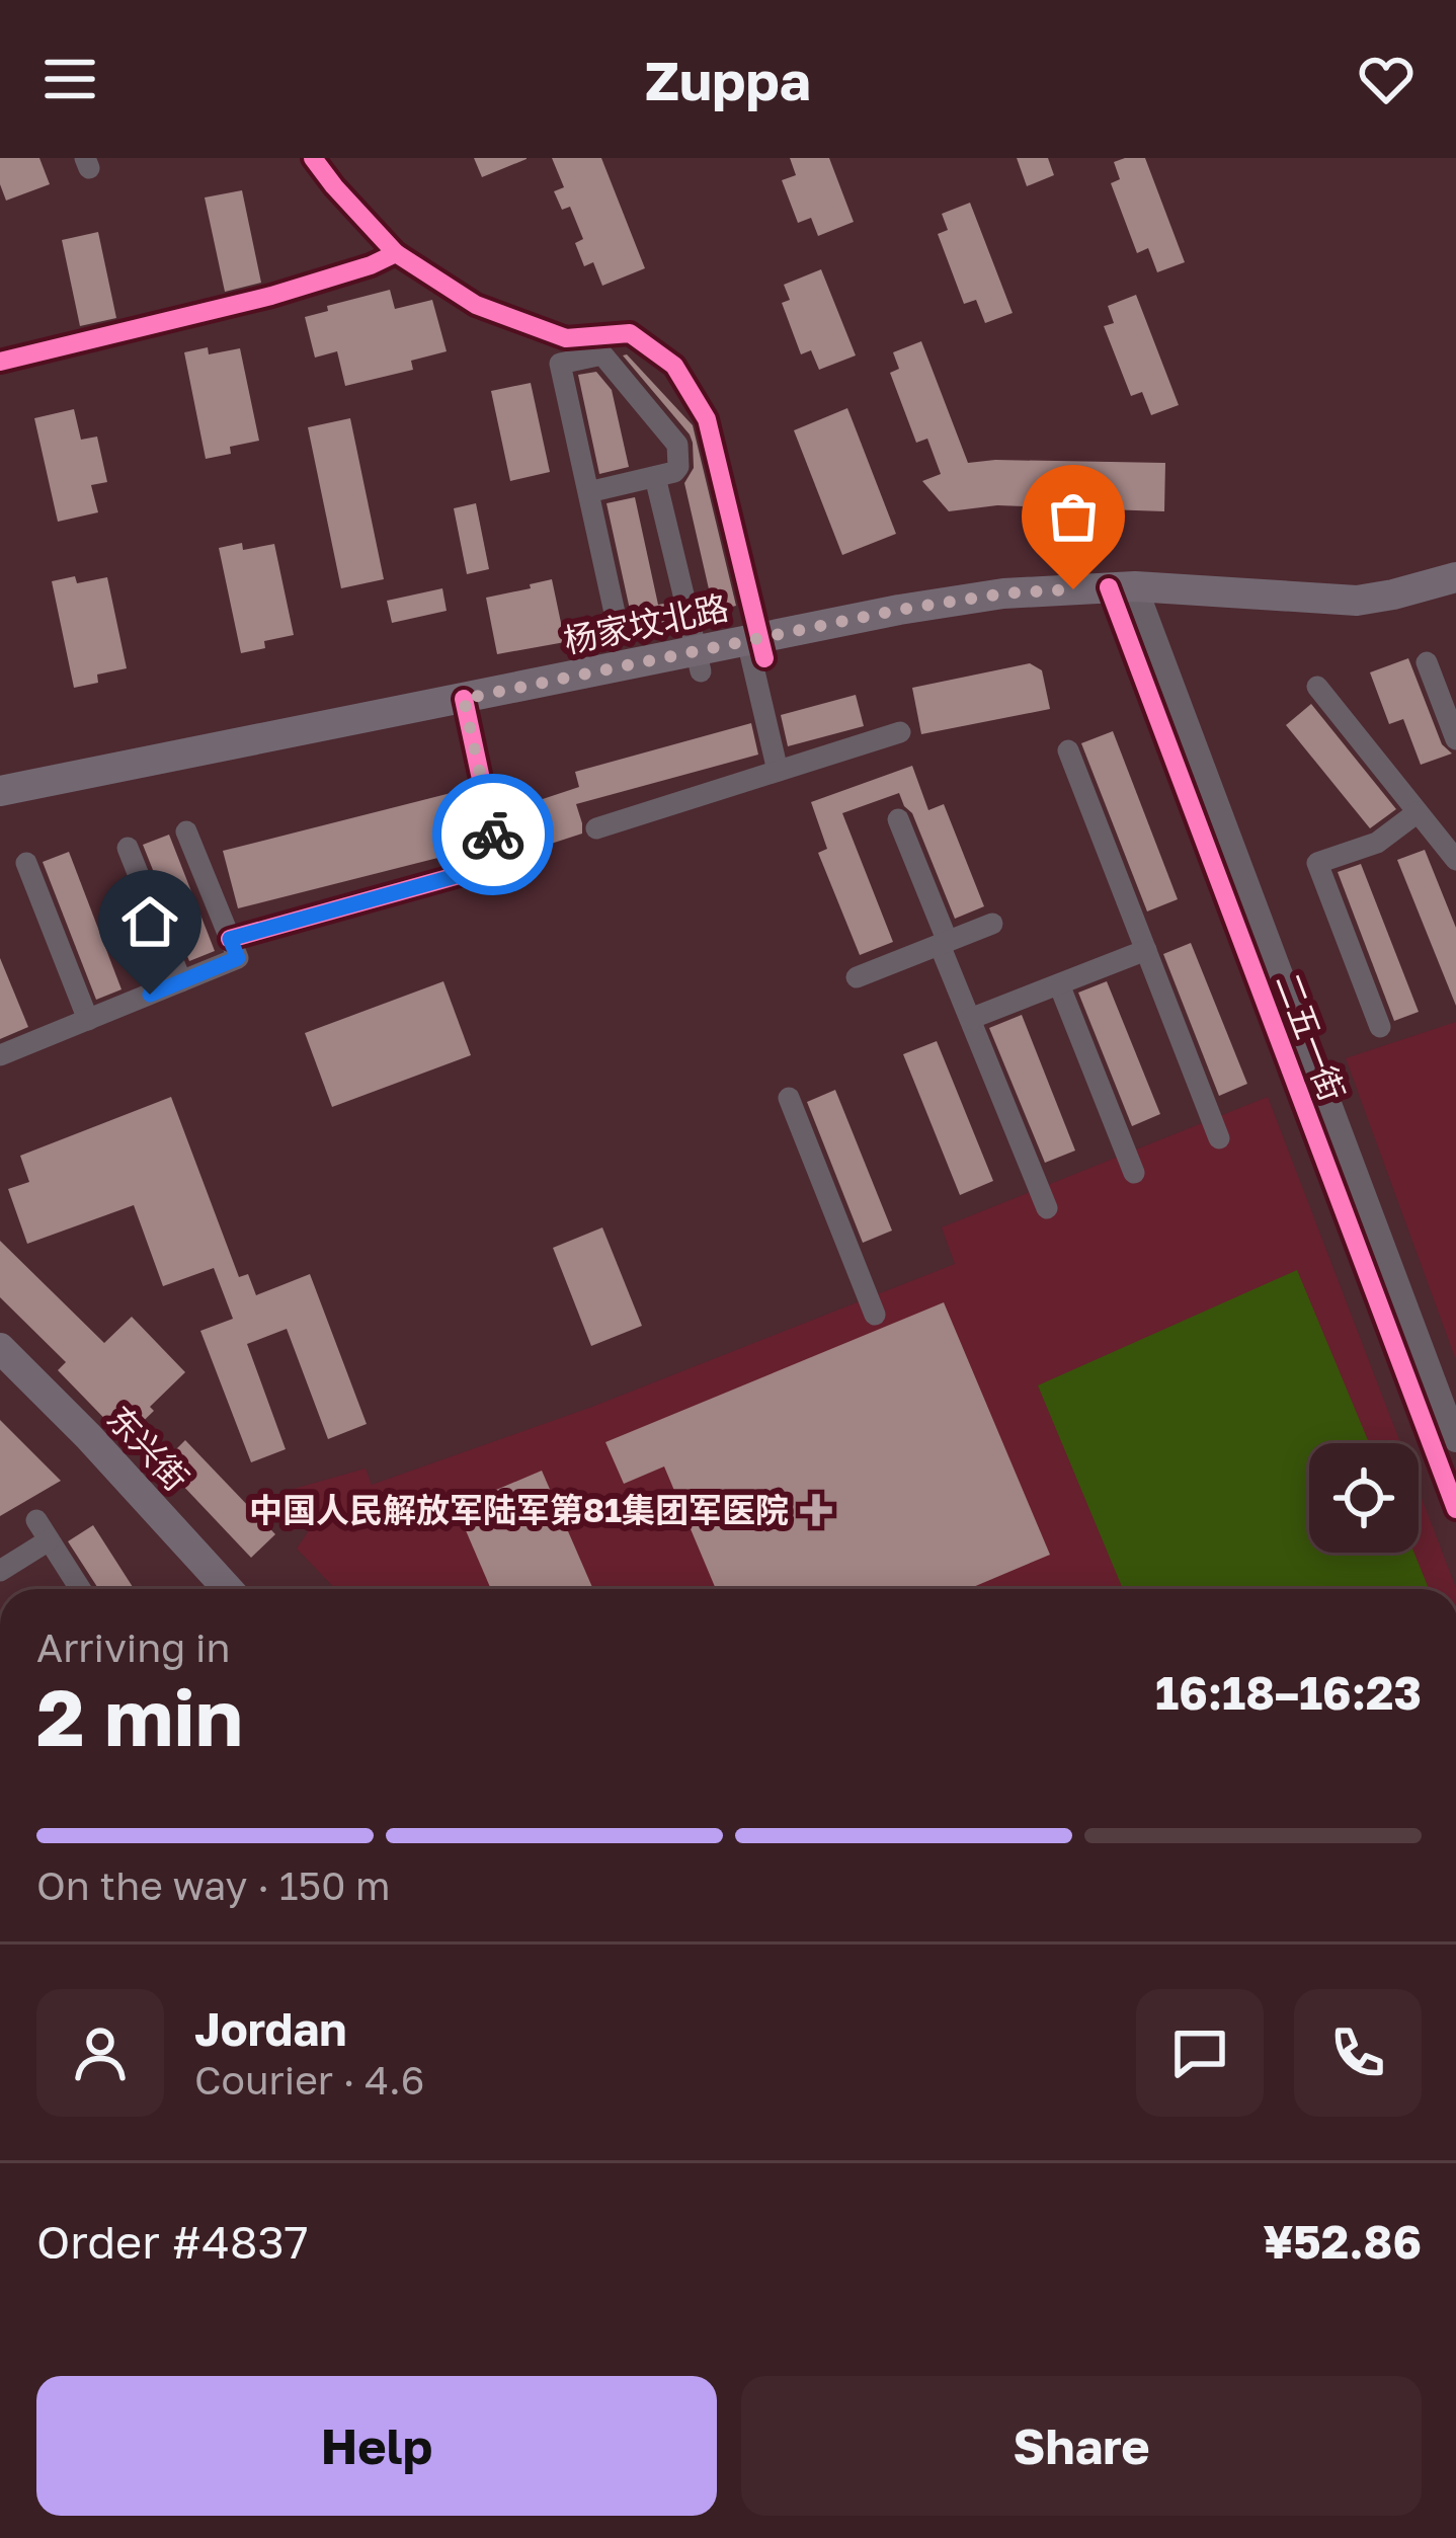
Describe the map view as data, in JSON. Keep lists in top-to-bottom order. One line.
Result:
{"streets":{"main road":["杨家坟北路","东兴街"],"street":["二五一街"]},"crossings":[["杨家坟北路","二五一街"]],"places":{"health":["中国人民解放军陆军第81集团军医院"]},"page":{"header":"Zuppa","heading":["2 min","Arriving in","16:18–16:23"],"panel":["Jordan","Courier · 4.6","Order #4837","¥52.86"],"bar":"On the way · 150 m","buttons":["Help","Share"]}}
